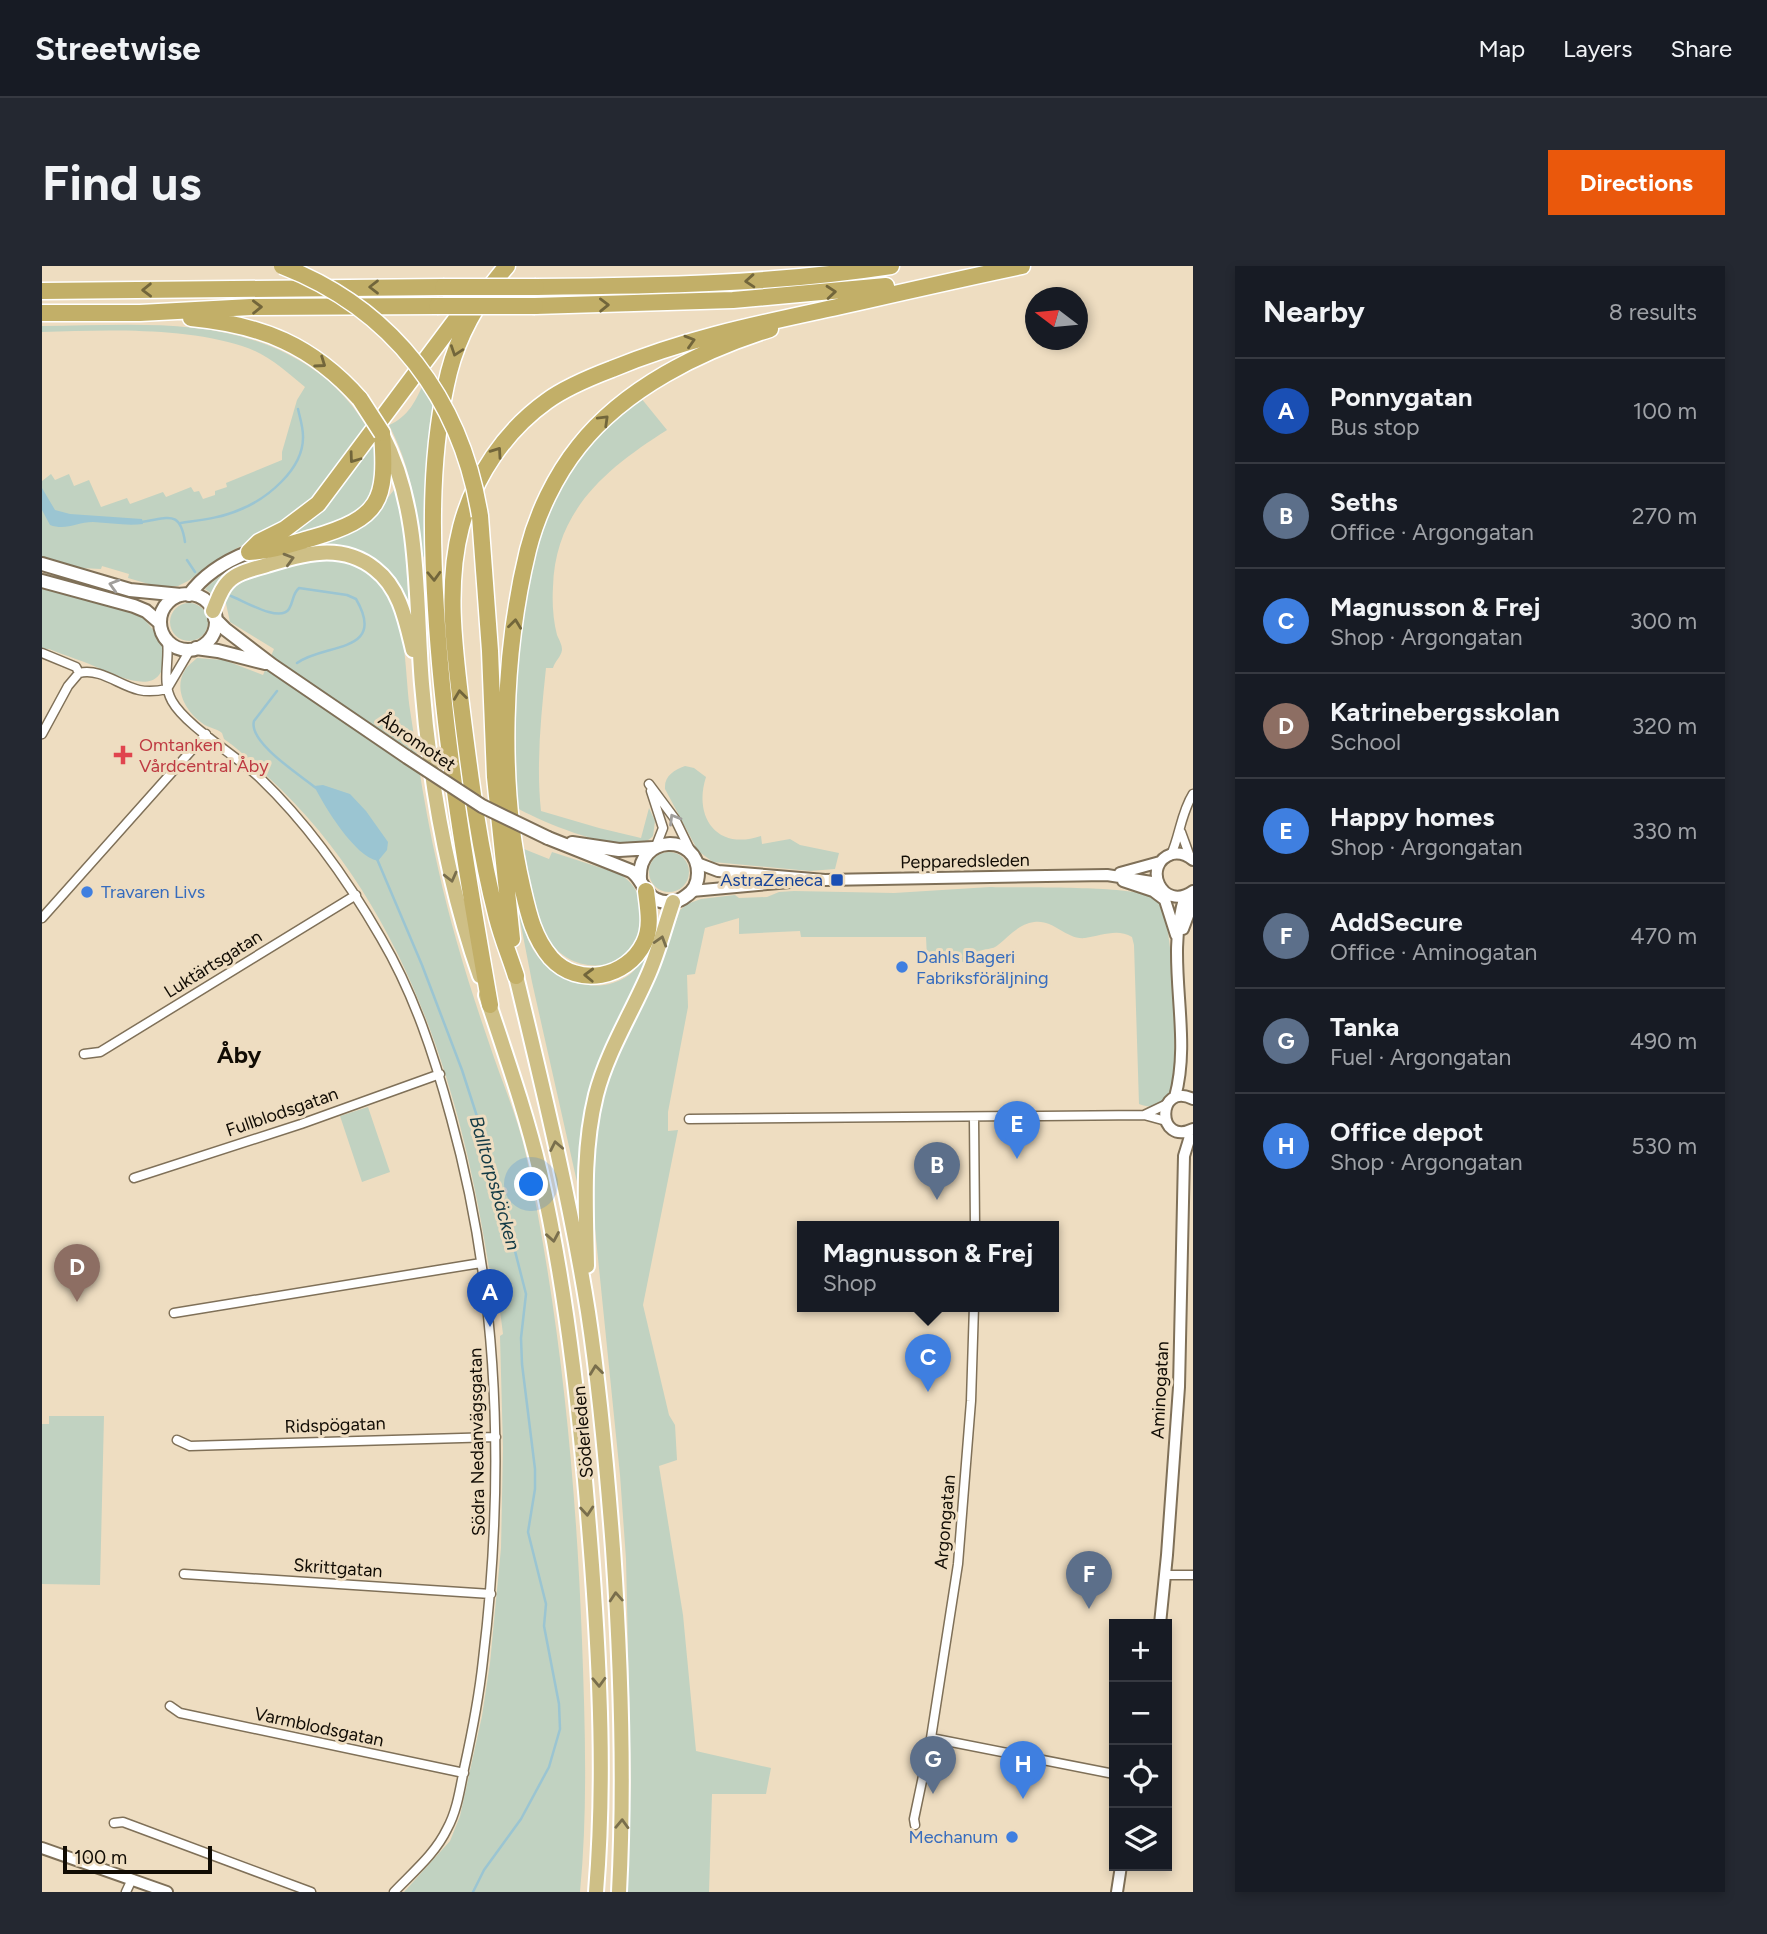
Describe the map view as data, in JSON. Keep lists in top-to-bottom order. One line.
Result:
{"streets":{"highway":["Söderleden"],"main road":["Åbromotet"],"street":["Pepparedsleden","Luktärtsgatan","Fullblodsgatan","Aminogatan","Ridspögatan","Södra Nedanvägsgatan","Argongatan","Skrittgatan","Varmblodsgatan"]},"crossings":[["Åbromotet","Pepparedsleden"],["Luktärtsgatan","Södra Nedanvägsgatan"],["Fullblodsgatan","Södra Nedanvägsgatan"],["Ridspögatan","Södra Nedanvägsgatan"],["Södra Nedanvägsgatan","Skrittgatan"],["Södra Nedanvägsgatan","Varmblodsgatan"]],"districts":["Åby"],"water":["Balltorpsbäcken"],"places":{"health":["Omtanken Vårdcentral Åby"],"transit":["AstraZeneca"],"other":["Travaren Livs","Dahls Bageri Fabriksföräljning","Mechanum"]},"scale_bar":"100 m","north":"left","page":{"header":"Streetwise","nav":["Map","Layers","Share"],"buttons":"Directions","title":"Find us","heading":["Nearby","8 results"],"list":[{"mark":"A","name":"Ponnygatan","note":"Bus stop","value":"100 m"},{"mark":"B","name":"Seths","note":"Office · Argongatan","value":"270 m"},{"mark":"C","name":"Magnusson & Frej","note":"Shop · Argongatan","value":"300 m"},{"mark":"D","name":"Katrinebergsskolan","note":"School","value":"320 m"},{"mark":"E","name":"Happy homes","note":"Shop · Argongatan","value":"330 m"},{"mark":"F","name":"AddSecure","note":"Office · Aminogatan","value":"470 m"},{"mark":"G","name":"Tanka","note":"Fuel · Argongatan","value":"490 m"},{"mark":"H","name":"Office depot","note":"Shop · Argongatan","value":"530 m"}],"pins":["E","B","D","A","C","F","G","H"],"popup":["Magnusson & Frej","Shop"],"map_buttons":["+","−"],"scale":"100 m"}}
